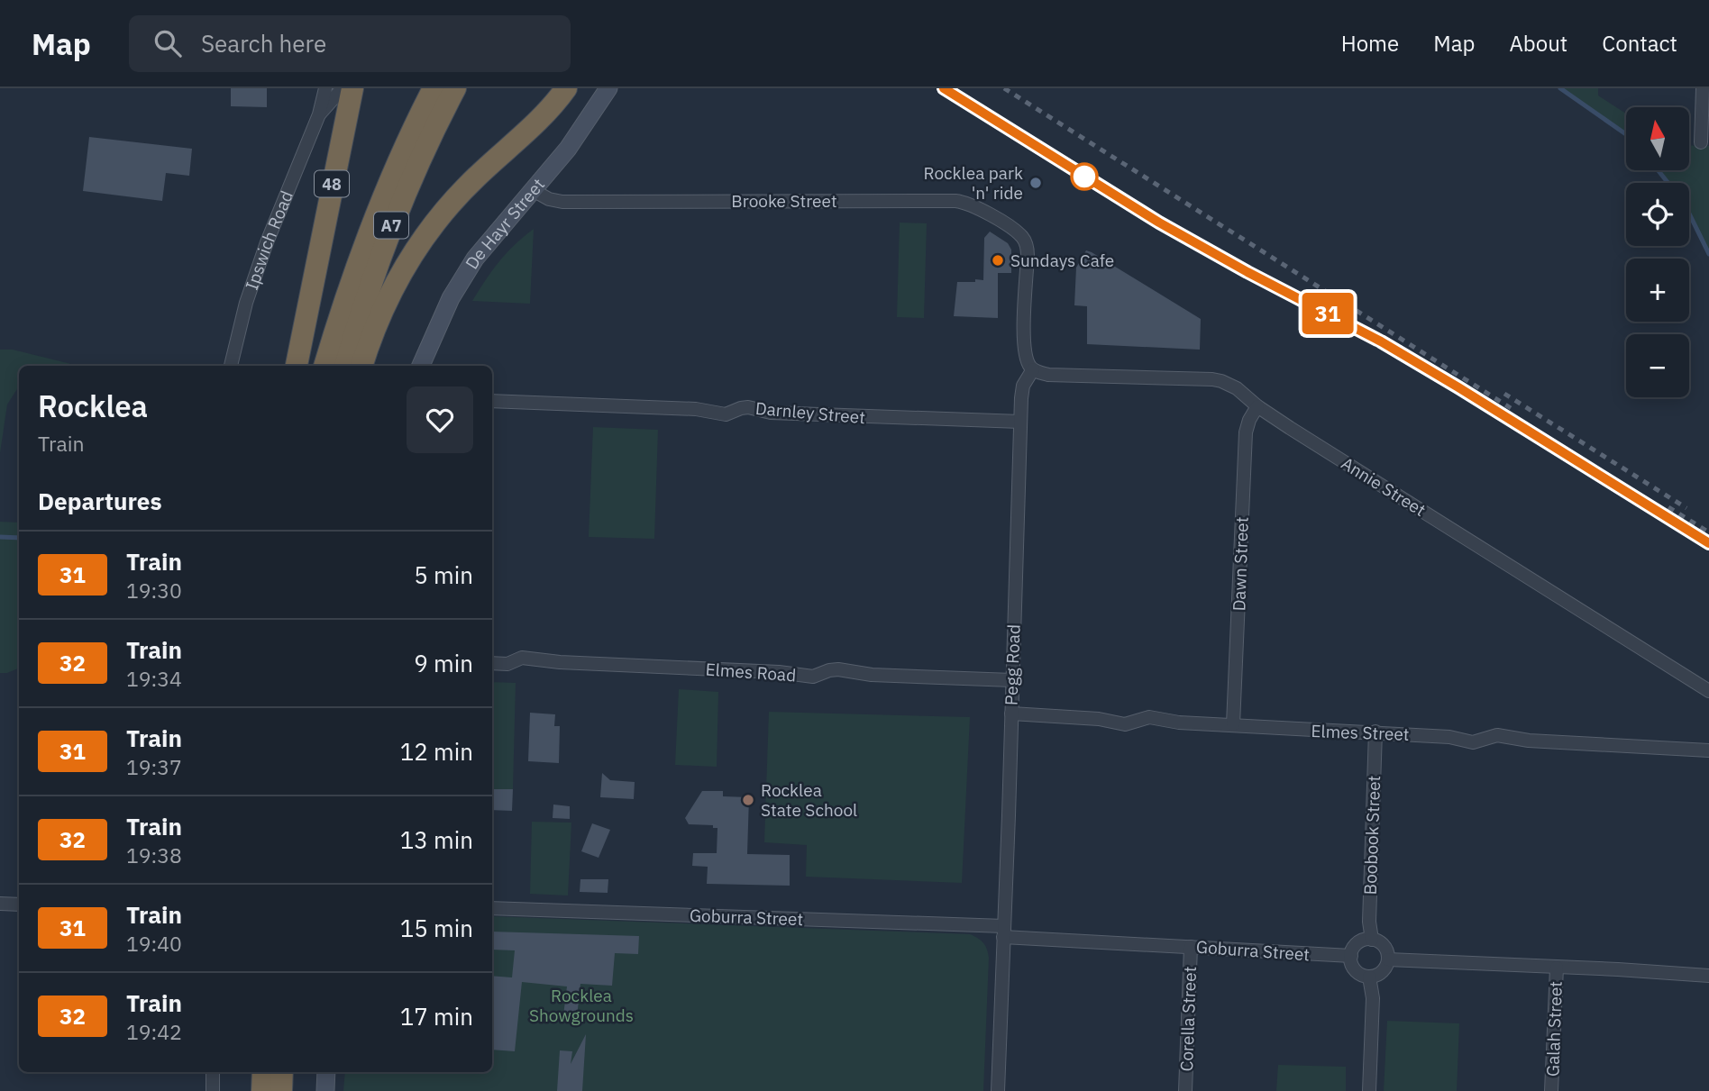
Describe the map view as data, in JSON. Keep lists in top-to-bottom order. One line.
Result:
{"streets":{"highway":["48","A7"],"street":["Brooke Street","De Hayr Street","Ipswich Road","Darnley Street","Annie Street","Dawn Street","Pegg Road","Elmes Road","Elmes Street","Boobook Street","Goburra Street","Corella Street","Galah Street"]},"crossings":[["Brooke Street","De Hayr Street"],["Brooke Street","Annie Street"],["Brooke Street","Pegg Road"],["Darnley Street","Pegg Road"],["Annie Street","Dawn Street"],["Annie Street","Pegg Road"],["Dawn Street","Elmes Street"],["Pegg Road","Elmes Road"],["Pegg Road","Elmes Street"],["Pegg Road","Goburra Street"],["Elmes Street","Boobook Street"],["Boobook Street","Goburra Street"],["Goburra Street","Corella Street"]],"parks":["Rocklea Showgrounds"],"places":["Rocklea park 'n' ride","Sundays Cafe","Rocklea State School"],"north":"top","page":{"header":"Map","search":"Search here","nav":["Home","Map","About","Contact"],"on_map":"31","map_buttons":["+","−"],"heading":[["Rocklea","Train"],"Departures"],"list":[{"mark":"31","name":"Train","note":"19:30","value":"5 min"},{"mark":"32","name":"Train","note":"19:34","value":"9 min"},{"mark":"31","name":"Train","note":"19:37","value":"12 min"},{"mark":"32","name":"Train","note":"19:38","value":"13 min"},{"mark":"31","name":"Train","note":"19:40","value":"15 min"},{"mark":"32","name":"Train","note":"19:42","value":"17 min"}]}}
